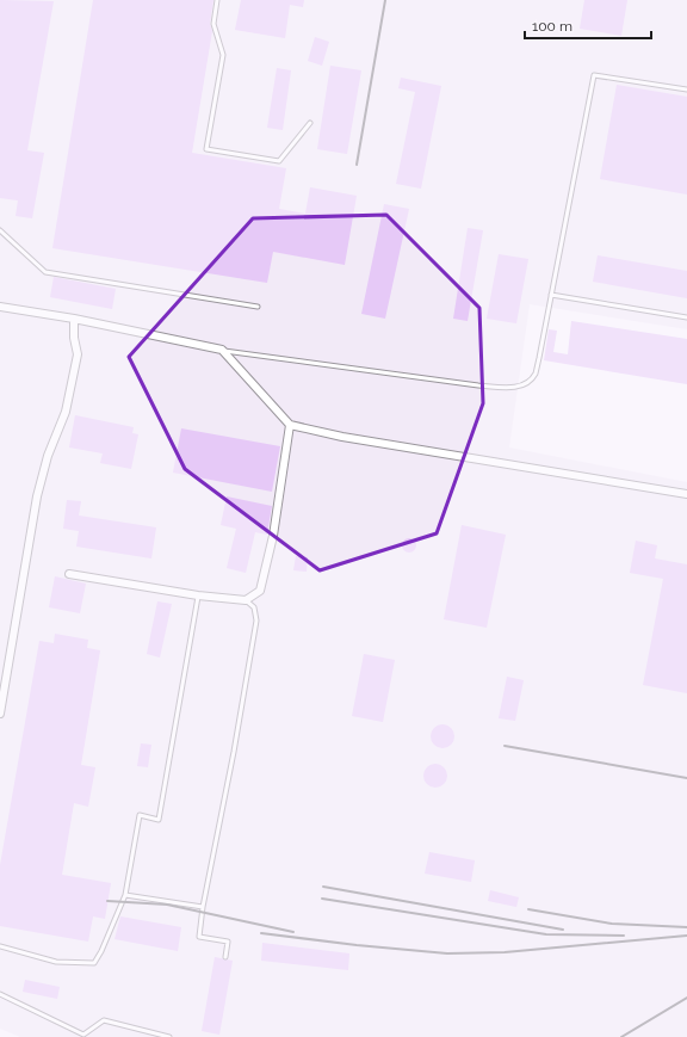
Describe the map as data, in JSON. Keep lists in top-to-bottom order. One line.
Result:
{"scale_bar":"100 m"}
